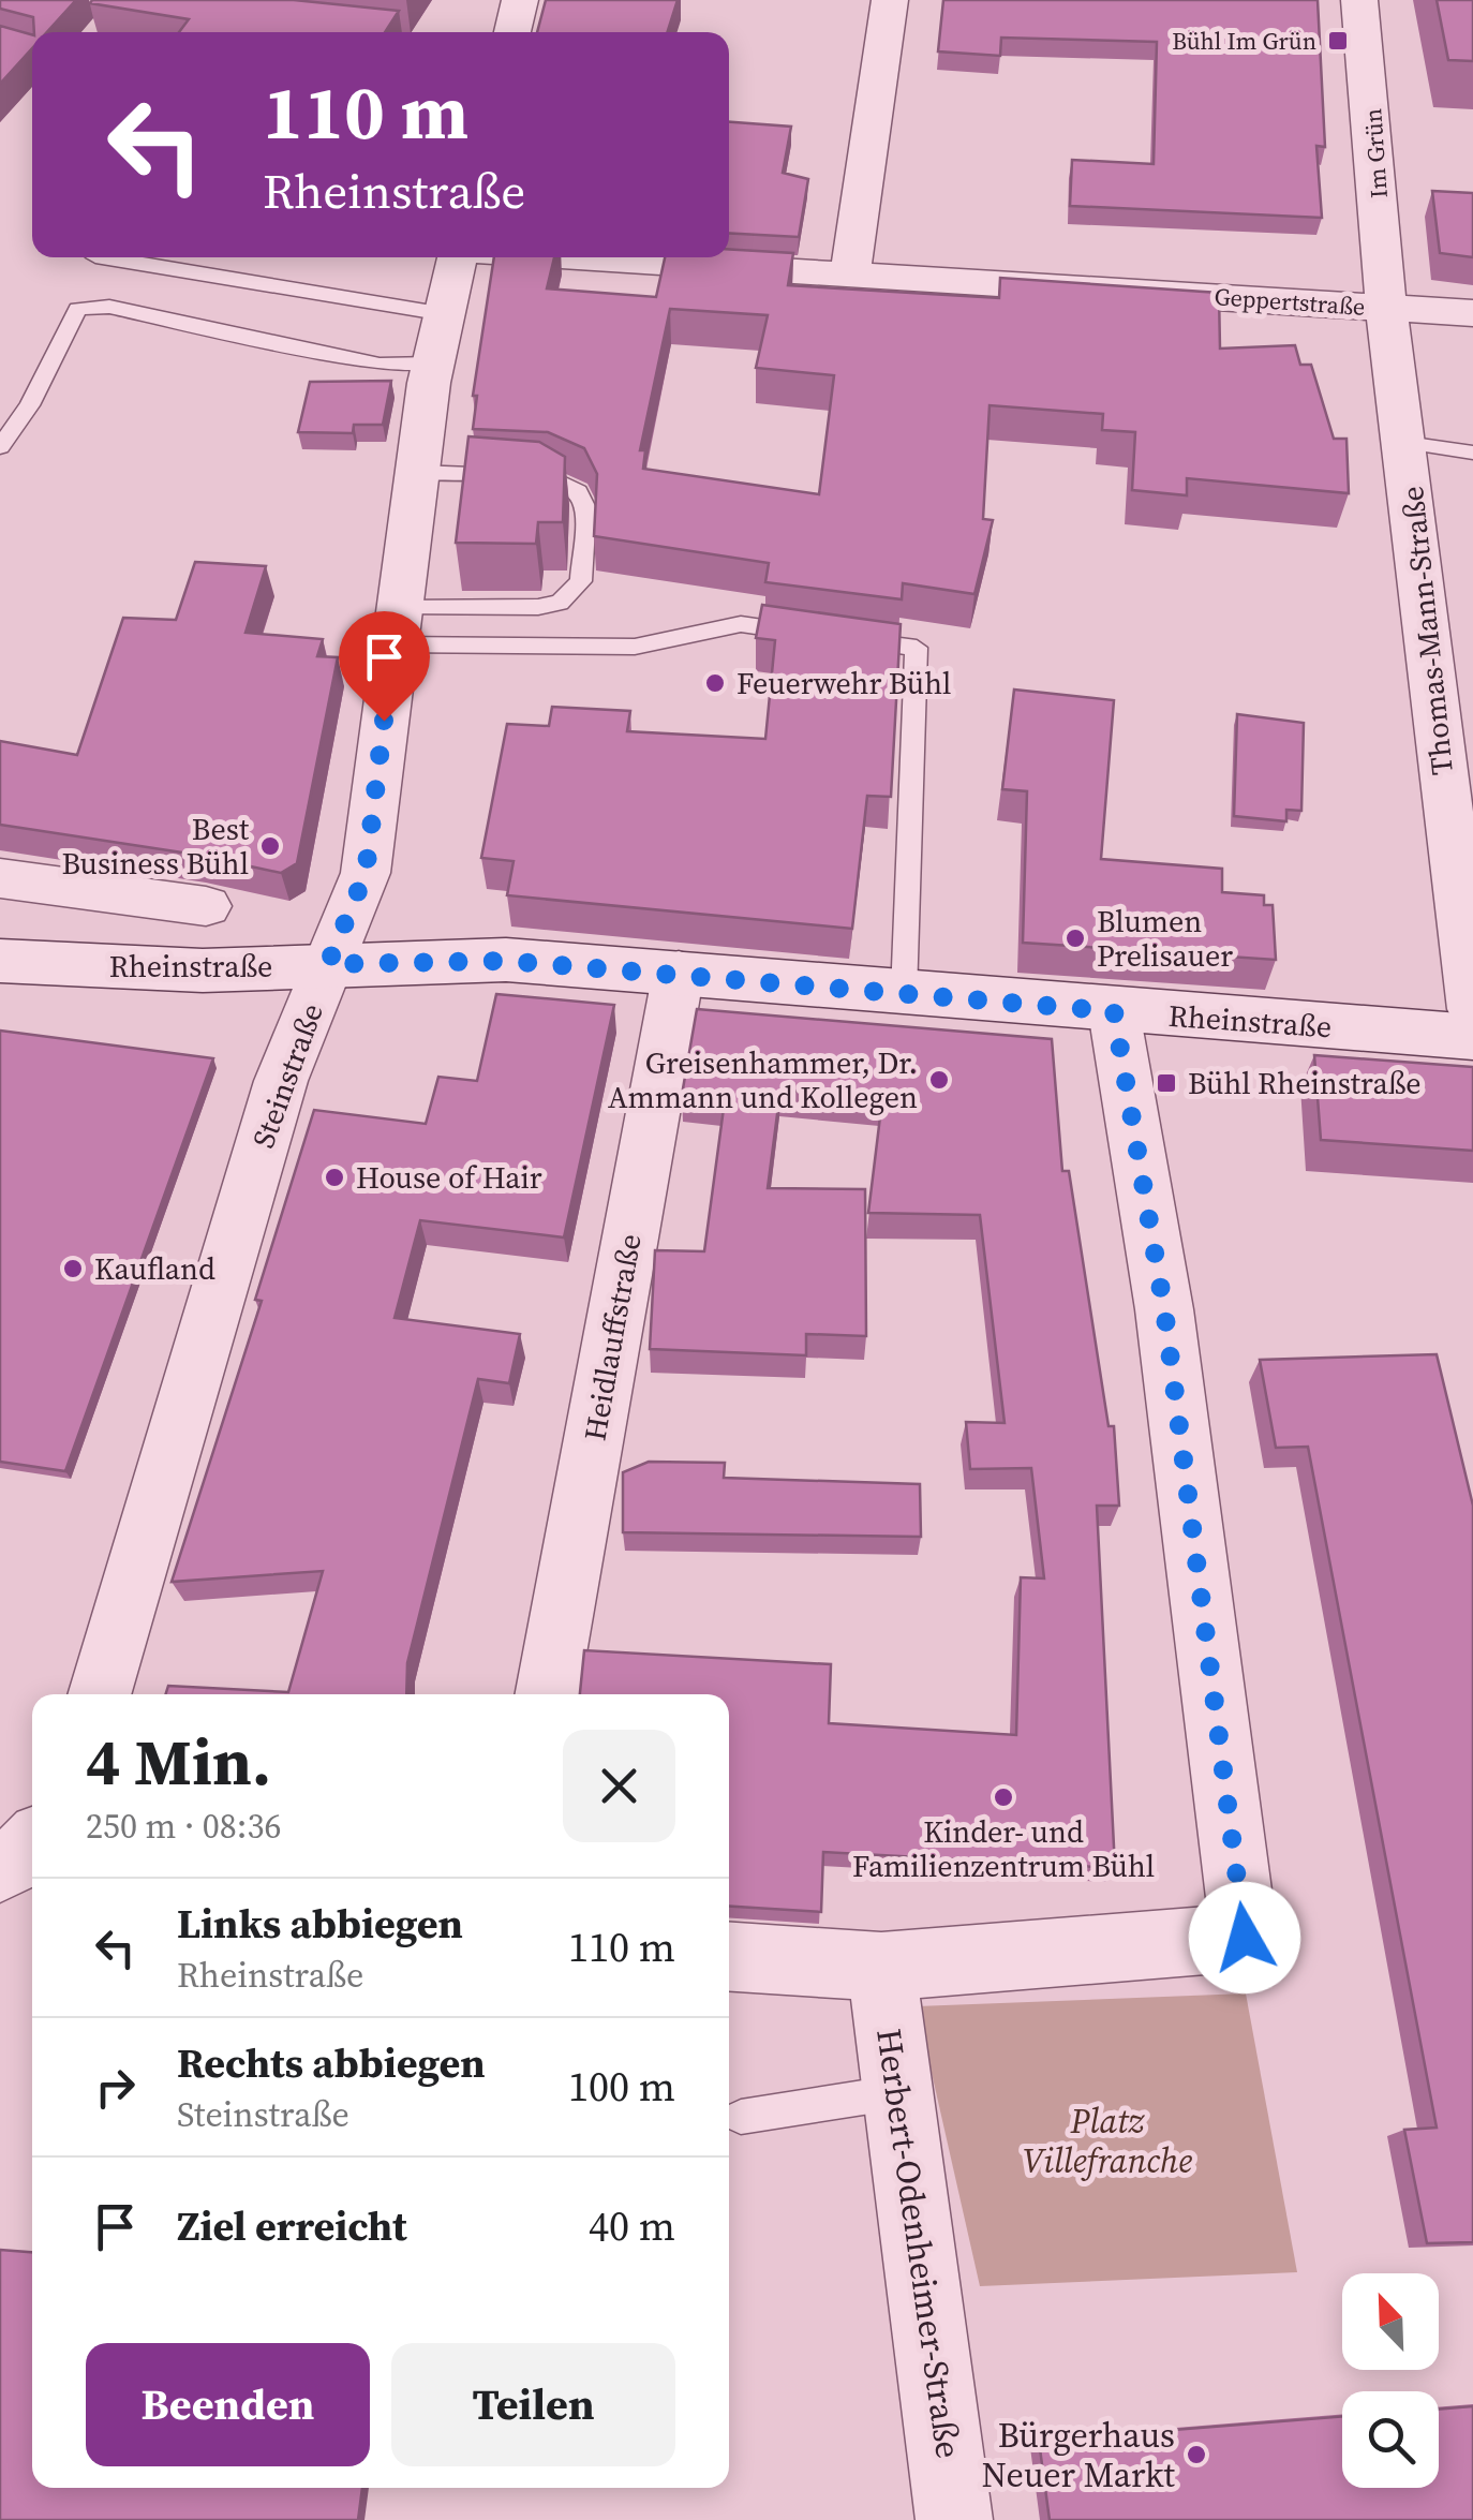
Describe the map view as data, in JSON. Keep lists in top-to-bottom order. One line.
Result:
{"streets":{"street":["Im Grün","Geppertstraße","Thomas-Mann-Straße","Rheinstraße","Steinstraße","Heidlauffstraße","Herbert-Odenheimer-Straße"]},"crossings":[["Im Grün","Geppertstraße"],["Im Grün","Thomas-Mann-Straße"],["Geppertstraße","Thomas-Mann-Straße"],["Rheinstraße","Steinstraße"],["Rheinstraße","Heidlauffstraße"]],"parks":["Platz Villefranche"],"places":{"transit":["Bühl Im Grün","Bühl Rheinstraße"],"other":["Feuerwehr Bühl","Best Business Bühl","Blumen Prelisauer","Greisenhammer, Dr. Ammann und Kollegen","House of Hair","Kaufland","Kinder- und Familienzentrum Bühl","Bürgerhaus Neuer Markt"]},"north":"top left","page":{"turn":["110 m","Rheinstraße"],"heading":["4 Min.","250 m · 08:36"],"list":[{"name":"Links abbiegen","note":"Rheinstraße","value":"110 m"},{"name":"Rechts abbiegen","note":"Steinstraße","value":"100 m"},{"name":"Ziel erreicht","value":"40 m"}],"buttons":["Beenden","Teilen"]}}
